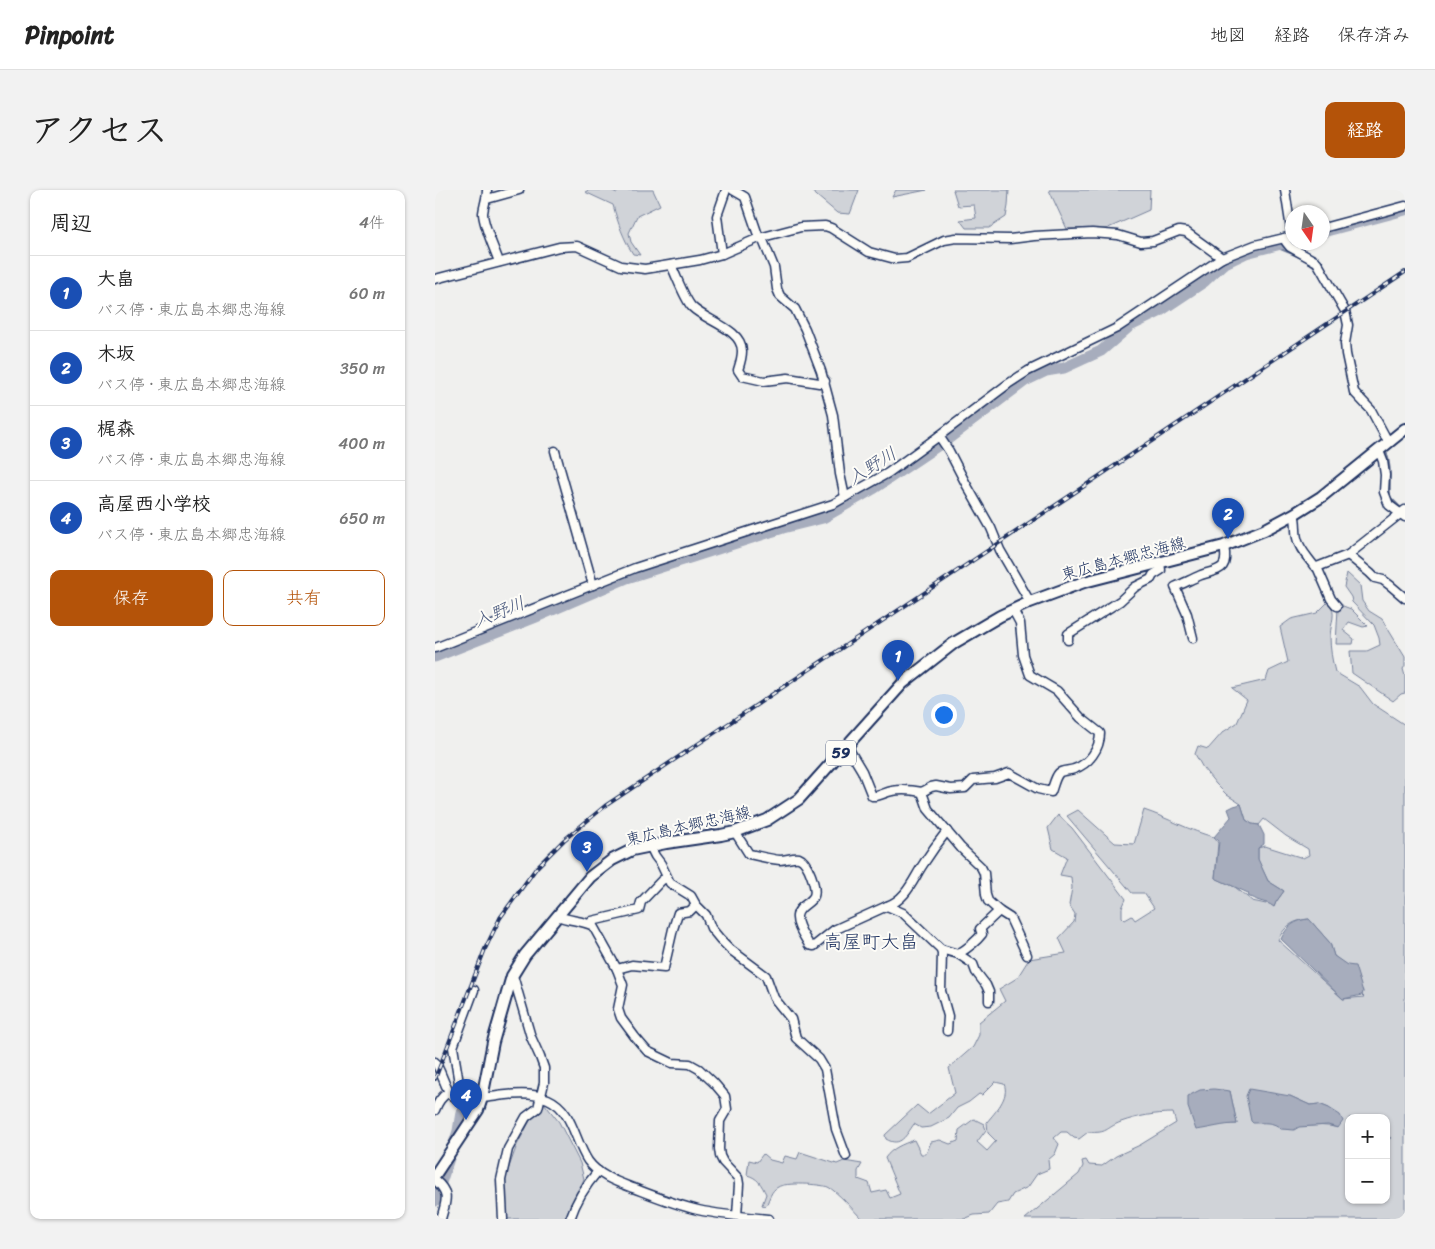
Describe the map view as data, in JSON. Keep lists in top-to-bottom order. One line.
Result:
{"streets":{"main road":["東広島本郷忠海線","59"]},"districts":["高屋町大畠"],"water":["入野川"],"north":"bottom","page":{"header":"Pinpoint","nav":["地図","経路","保存済み"],"title":"アクセス","buttons":["経路",["保存","共有"]],"heading":["周辺","4件"],"list":[{"mark":"1","name":"大畠","note":"バス停 · 東広島本郷忠海線","value":"60 m"},{"mark":"2","name":"木坂","note":"バス停 · 東広島本郷忠海線","value":"350 m"},{"mark":"3","name":"梶森","note":"バス停 · 東広島本郷忠海線","value":"400 m"},{"mark":"4","name":"高屋西小学校","note":"バス停 · 東広島本郷忠海線","value":"650 m"}],"pins":["2","1","3","4"],"map_buttons":["+","−"]}}
